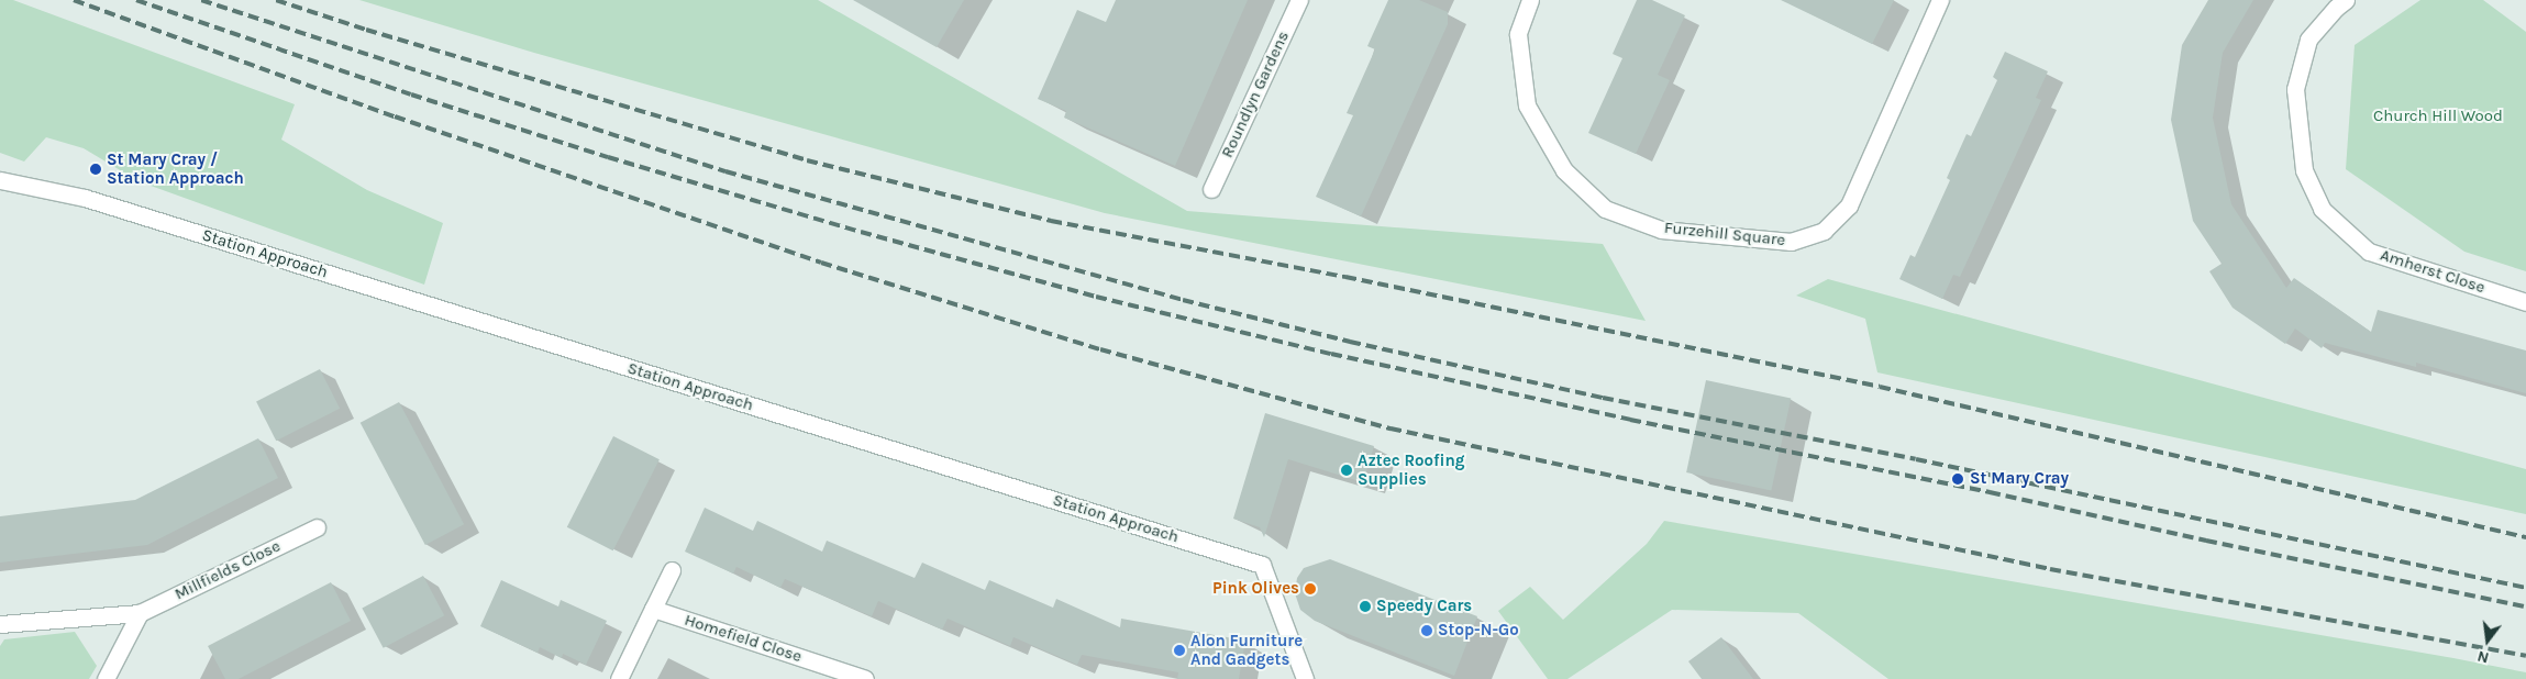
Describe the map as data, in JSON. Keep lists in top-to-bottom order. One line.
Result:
{"streets":{"street":["Roundlyn Gardens","Furzehill Square","Station Approach","Amherst Close","Millfields Close","Homefield Close"]},"parks":["Church Hill Wood"],"places":["St Mary Cray / Station Approach","Aztec Roofing Supplies","St Mary Cray","Pink Olives","Speedy Cars","Stop-N-Go","Alon Furniture And Gadgets"],"north":"bottom"}
